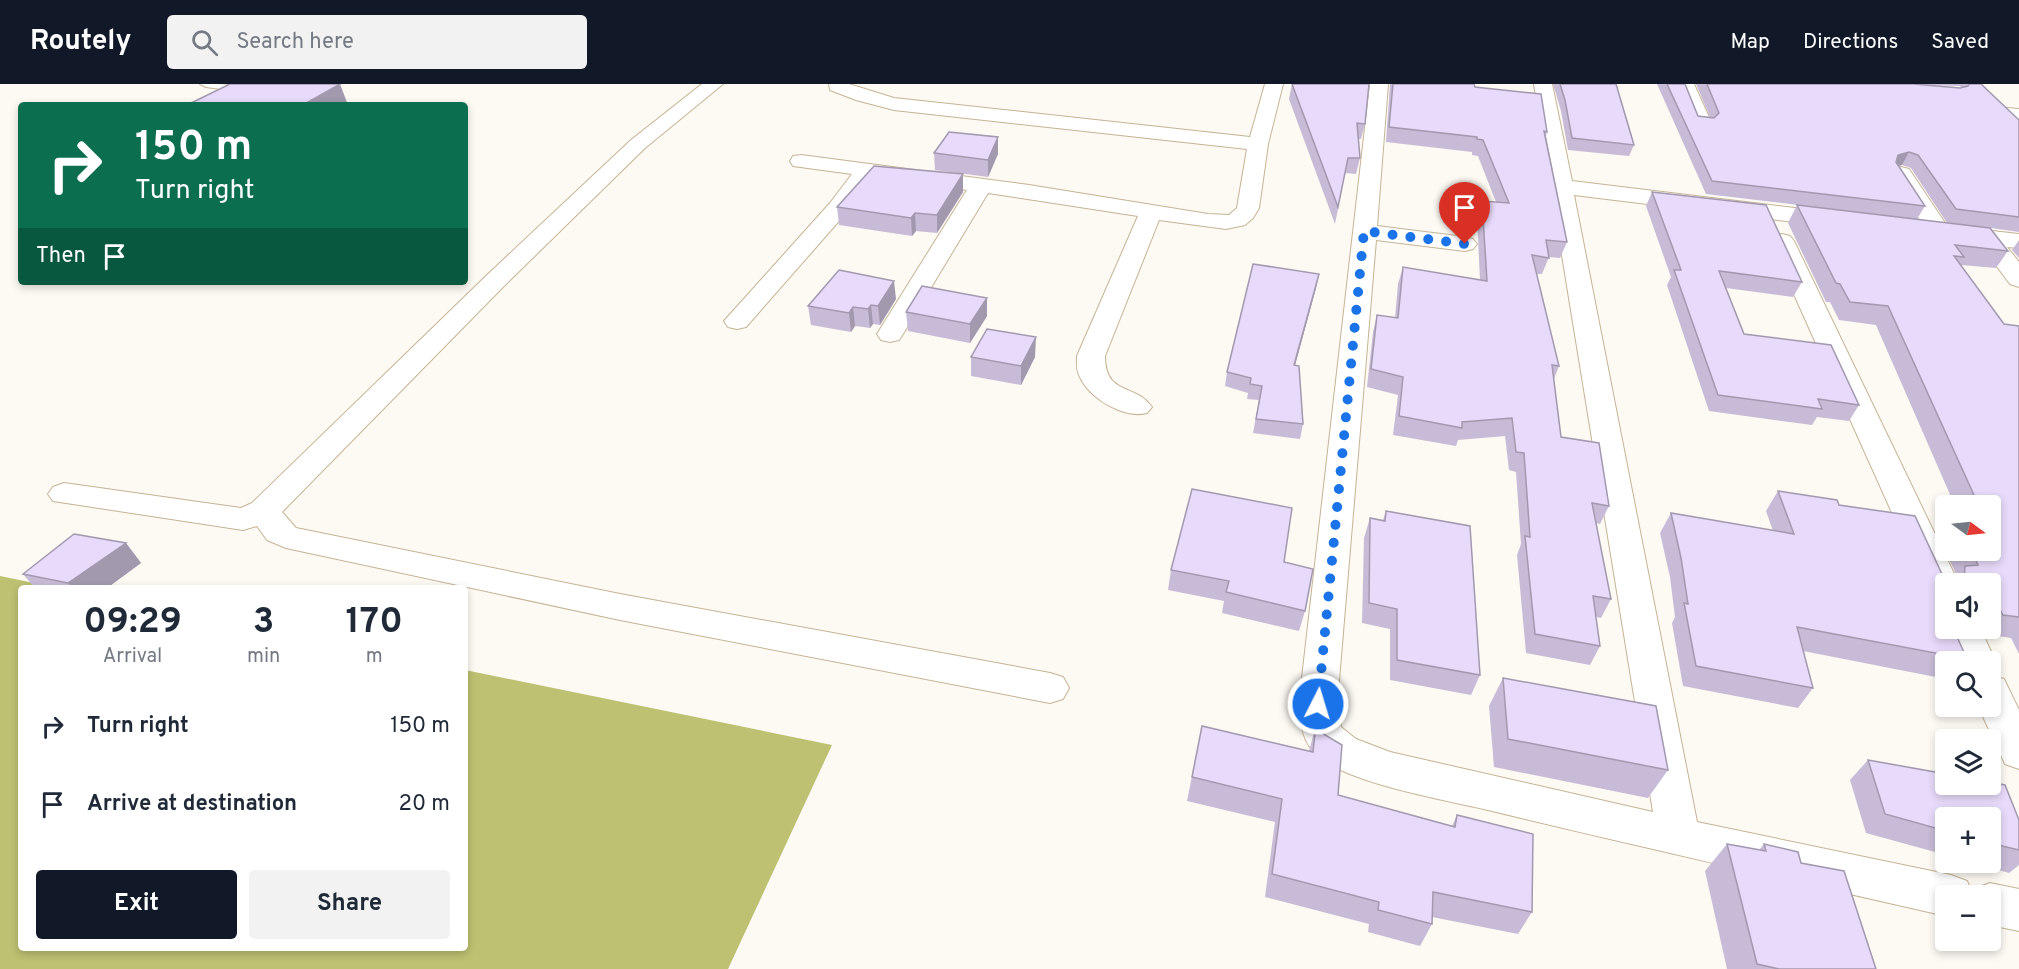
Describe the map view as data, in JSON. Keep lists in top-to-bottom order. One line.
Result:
{"north":"right","page":{"header":"Routely","search":"Search here","nav":["Map","Directions","Saved"],"turn":["150 m","Turn right"],"then":"Then","map_buttons":["+","−"],"eta":["09:29","Arrival","3","min","170","m"],"list":[{"name":"Turn right","value":"150 m"},{"name":"Arrive at destination","value":"20 m"}],"buttons":["Exit","Share"]}}
